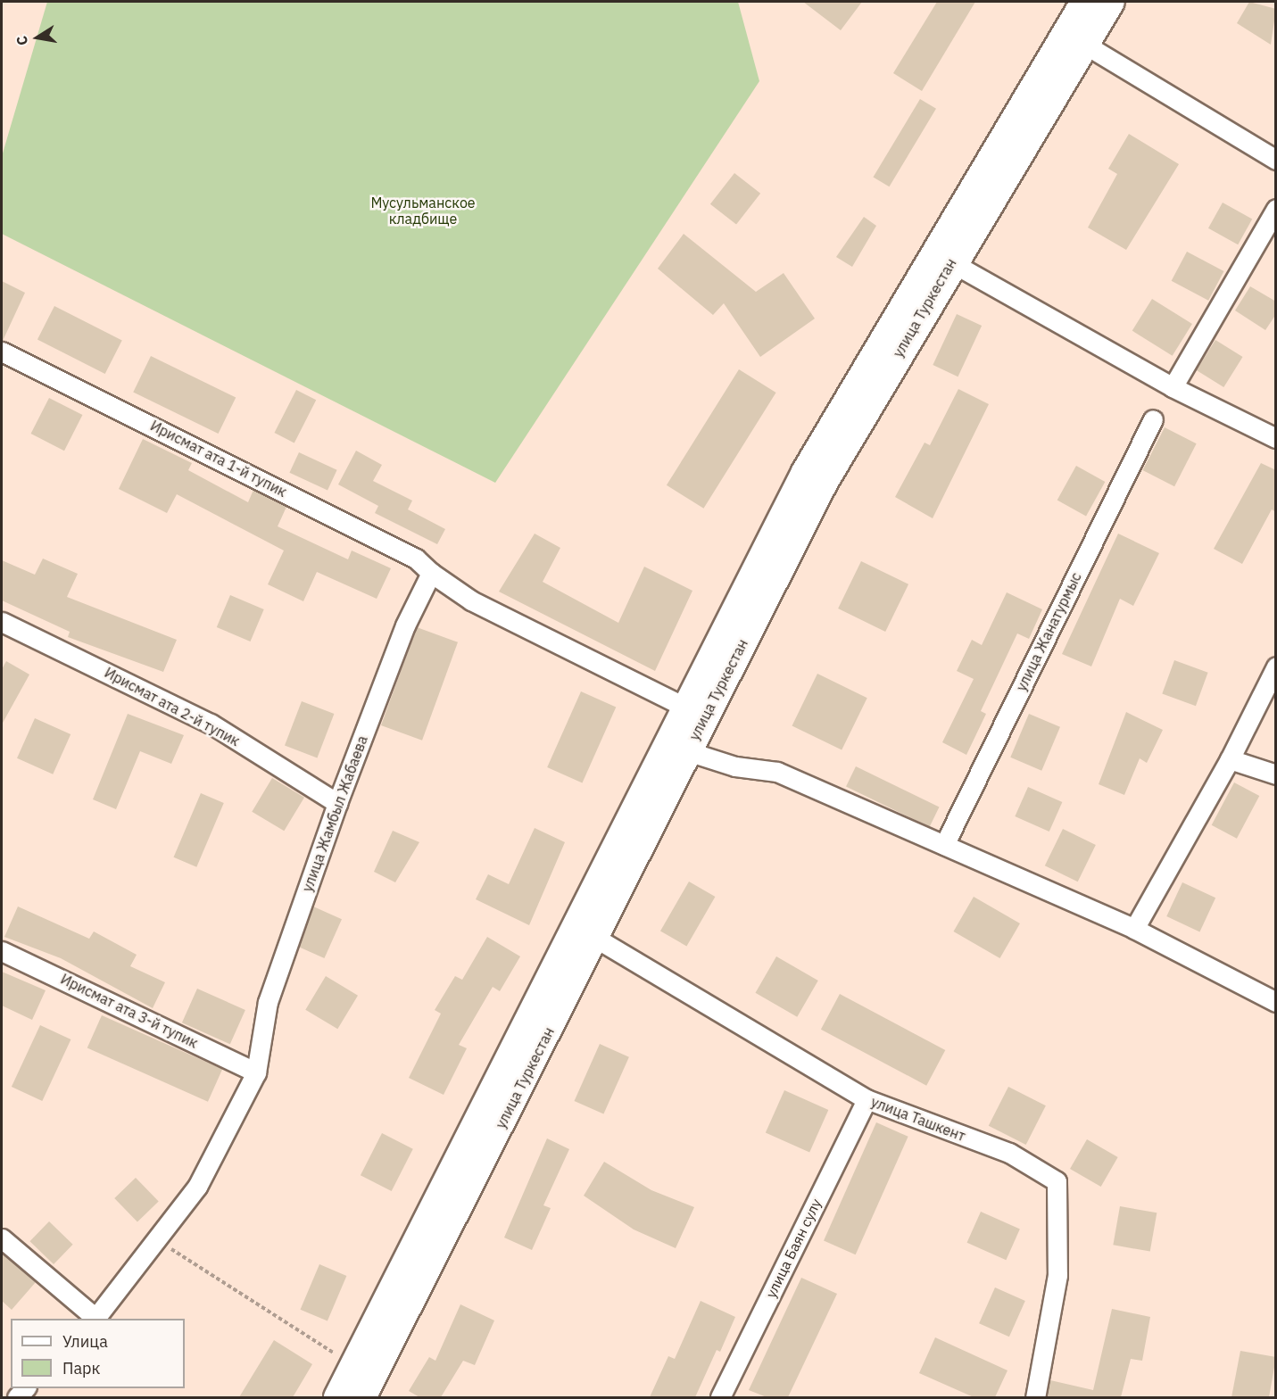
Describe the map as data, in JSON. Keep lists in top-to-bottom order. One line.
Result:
{"streets":{"highway":["улица Туркестан"],"street":["Ирисмат ата 1-й тупик","улица Жанатурмыс","Ирисмат ата 2-й тупик","улица Жамбыл Жабаева","Ирисмат ата 3-й тупик","улица Ташкент","улица Баян сулу"]},"crossings":[["улица Туркестан","улица Ташкент"],["Ирисмат ата 1-й тупик","улица Жамбыл Жабаева"],["Ирисмат ата 2-й тупик","улица Жамбыл Жабаева"],["улица Жамбыл Жабаева","Ирисмат ата 3-й тупик"],["улица Ташкент","улица Баян сулу"]],"parks":["Мусульманское кладбище"],"legend":["Улица","Парк"],"north":"left"}
